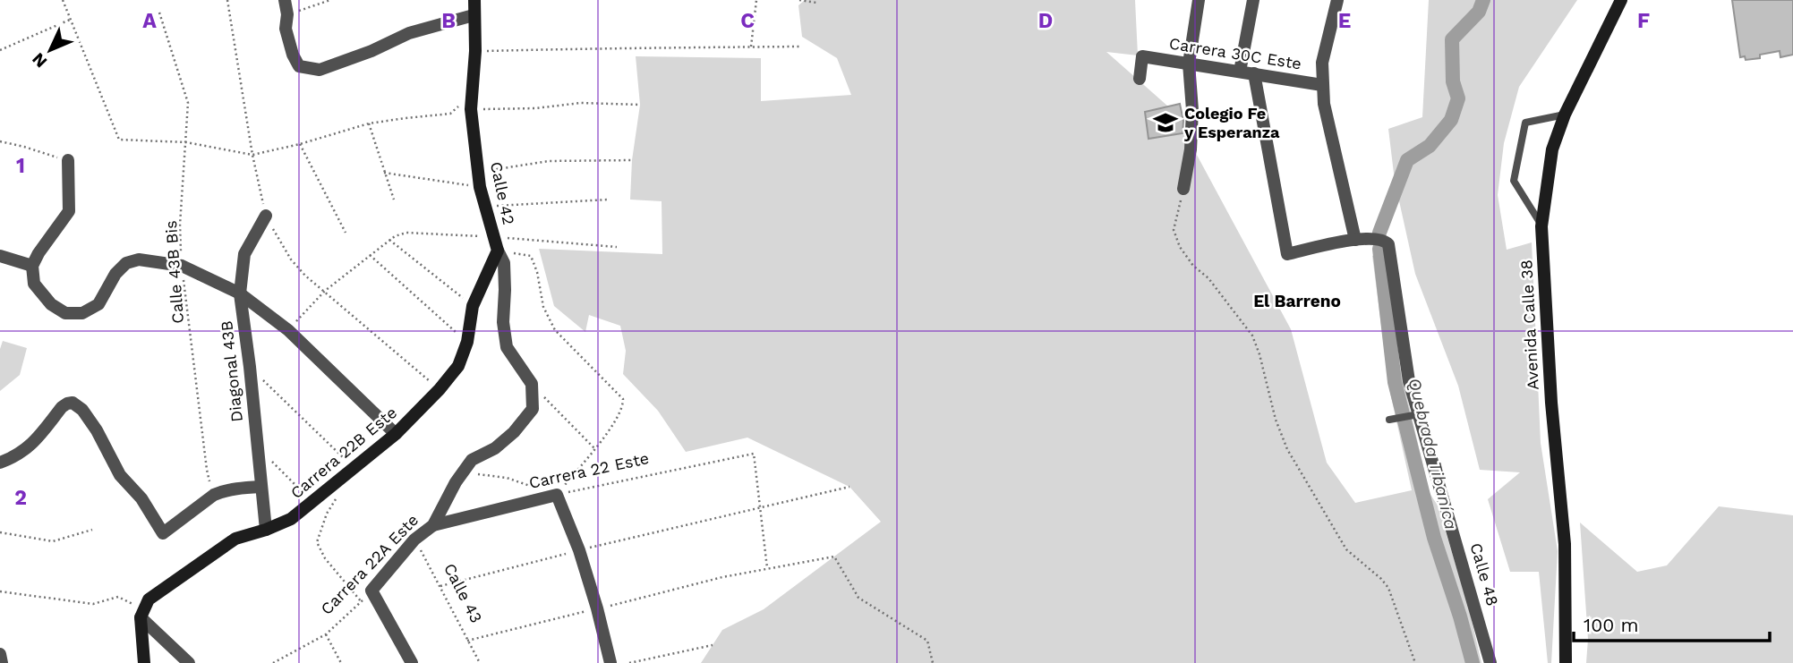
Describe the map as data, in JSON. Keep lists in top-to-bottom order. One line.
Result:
{"streets":{"street":["Carrera 30C Este","Calle 42","Avenida Calle 38","Diagonal 43B","Carrera 22B Este","Carrera 22 Este","Carrera 22A Este","Calle 48"],"path":["Calle 43B Bis","Calle 43"]},"crossings":[["Calle 42","Carrera 22B Este"],["Calle 42","Carrera 22A Este"],["Diagonal 43B","Carrera 22B Este"],["Carrera 22 Este","Carrera 22A Este"],["Carrera 22A Este","Calle 43"]],"districts":["El Barreno"],"water":["Quebrada Tibaníca"],"places":{"school or university":["Colegio Fe y Esperanza"]},"scale_bar":"100 m","north":"bottom left","grid":{"columns":["A","B","C","D","E","F"],"rows":["1","2"]}}
